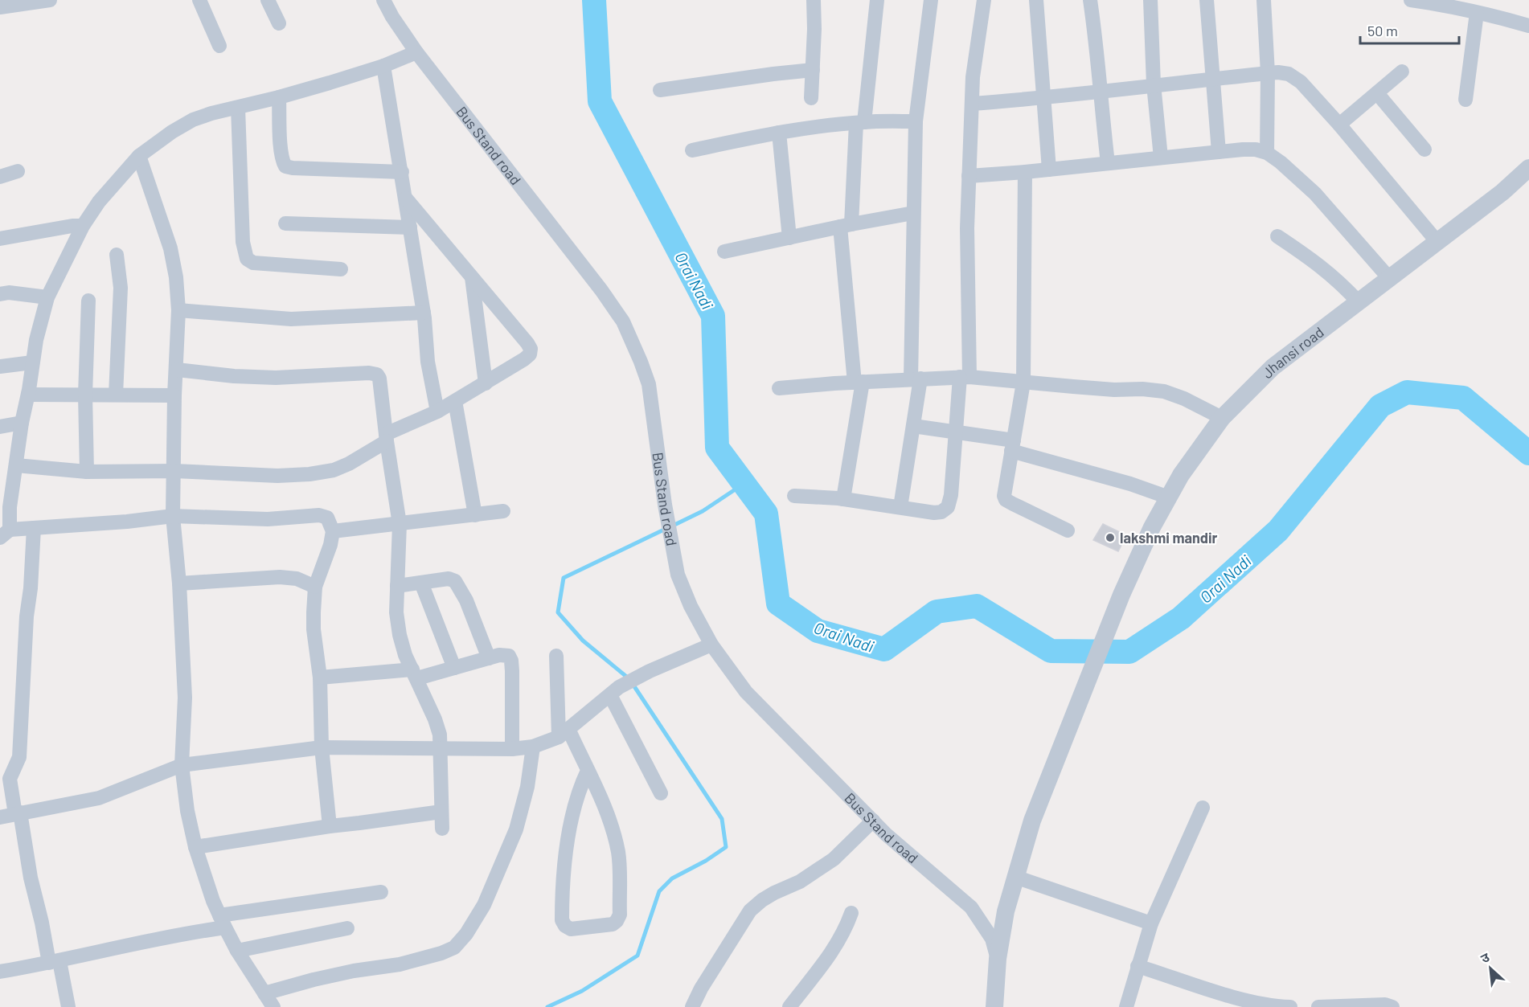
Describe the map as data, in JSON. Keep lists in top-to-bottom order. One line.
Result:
{"streets":{"street":["Bus Stand road","Jhansi road"]},"crossings":[["Bus Stand road","Jhansi road"]],"water":["Orai Nadi"],"places":["lakshmi mandir"],"scale_bar":"50 m","north":"top left"}
